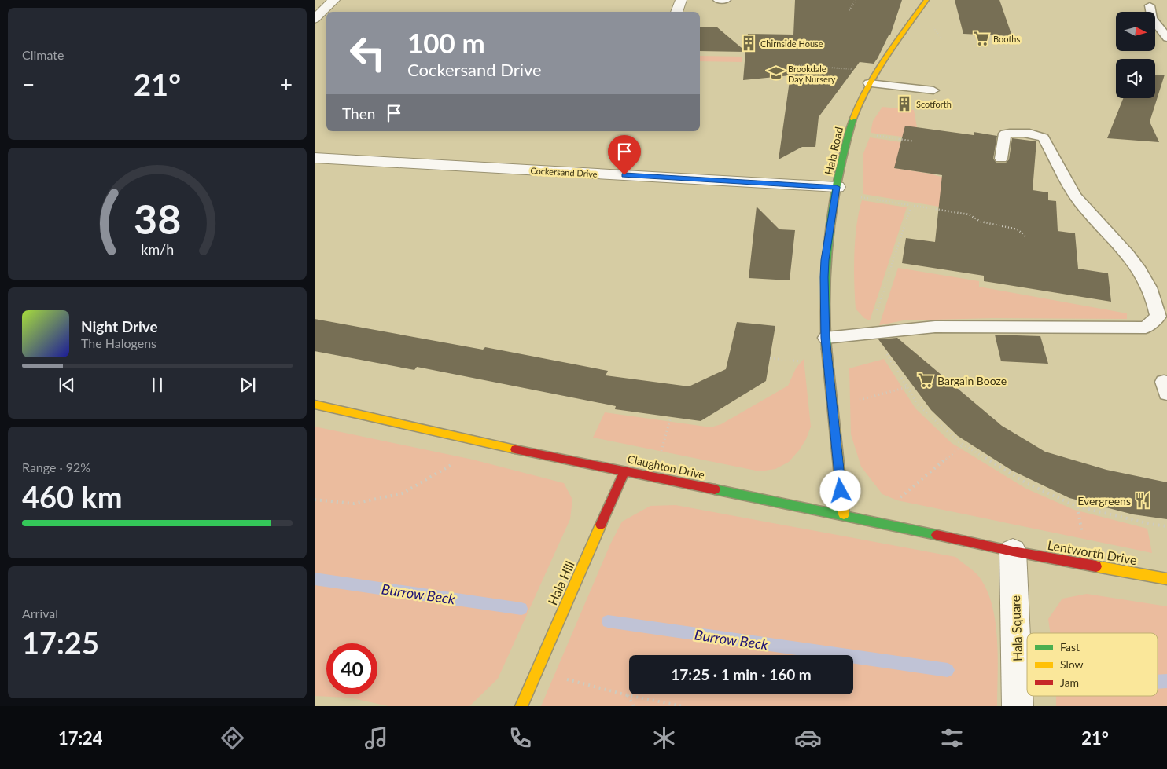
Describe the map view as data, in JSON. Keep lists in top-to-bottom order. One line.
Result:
{"streets":{"street":["Hala Road","Cockersand Drive","Claughton Drive","Lentworth Drive","Hala Hill","Hala Square"]},"crossings":[["Hala Road","Cockersand Drive"],["Hala Road","Claughton Drive"],["Claughton Drive","Lentworth Drive"],["Claughton Drive","Hala Hill"],["Claughton Drive","Hala Square"],["Lentworth Drive","Hala Square"]],"water":["Burrow Beck"],"places":{"supermarket":["Booths","Bargain Booze"],"building":["Chirnside House","Scotforth"],"school or university":["Brookdale Day Nursery"],"restaurant":["Evergreens"]},"legend":["Fast","Slow","Jam"],"north":"right","page":{"tile":["Climate",["Range · 92%","460 km"],["Arrival","17:25"]],"turn":["100 m","Cockersand Drive"],"heat":["−","21°","+"],"then":"Then","song":["Night Drive","The Halogens"],"limit":"40","trip":"17:25 · 1 min · 160 m","tabs":["17:24","21°"],"gauge":["38","km/h"]}}
